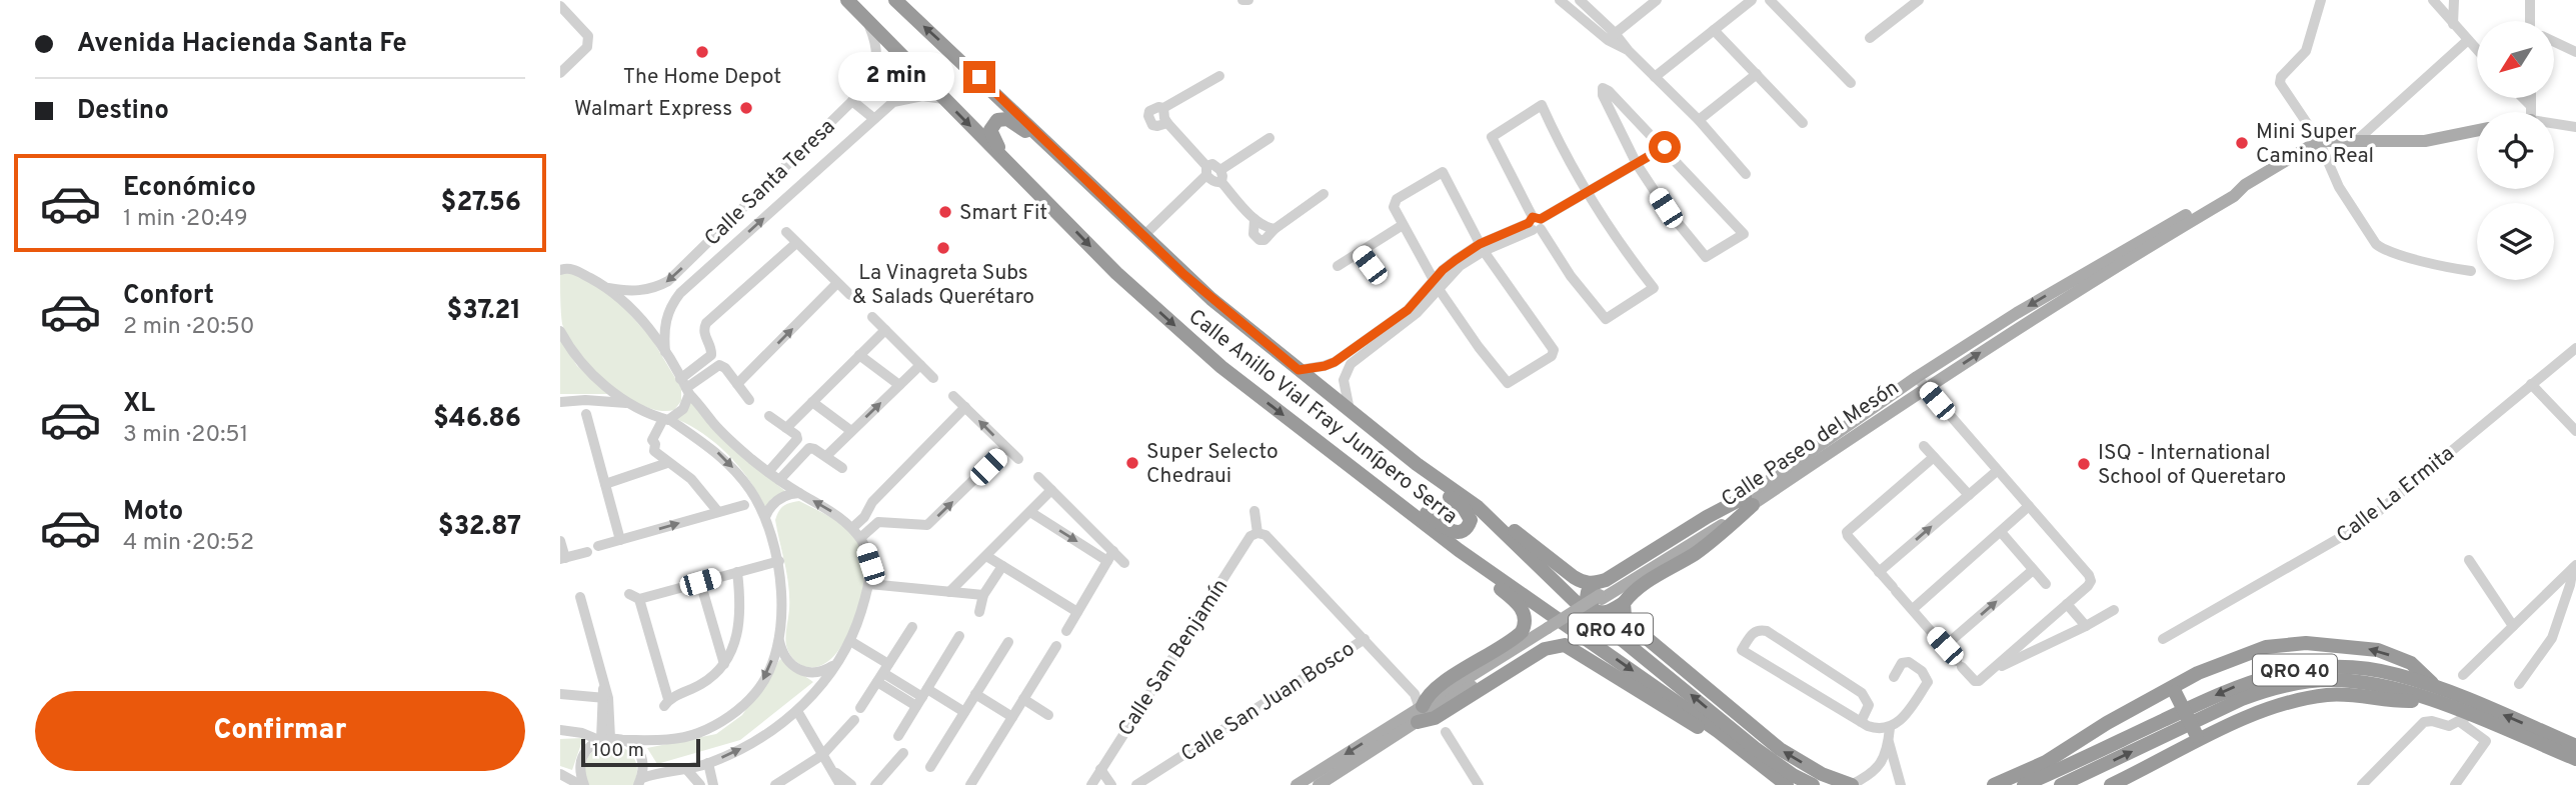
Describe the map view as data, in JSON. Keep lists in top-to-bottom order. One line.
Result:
{"streets":{"highway":["Calle Anillo Vial Fray Junípero Serra","QRO 40"],"main road":["Calle Paseo del Mesón"],"street":["Calle Santa Teresa","Calle La Ermita","Calle San Benjamín","Calle San Juan Bosco"]},"crossings":[["Calle Santa Teresa","Calle Anillo Vial Fray Junípero Serra"]],"places":["The Home Depot","Walmart Express","Mini Super Camino Real","Smart Fit","La Vinagreta Subs & Salads Querétaro","Super Selecto Chedraui","ISQ - International School of Queretaro"],"scale_bar":"100 m","north":"bottom left","page":{"banner":["Avenida Hacienda Santa Fe","Destino"],"bubble":"2 min","list":[{"name":"Económico","note":"1 min · 20:49","value":"$27.56"},{"name":"Confort","note":"2 min · 20:50","value":"$37.21"},{"name":"XL","note":"3 min · 20:51","value":"$46.86"},{"name":"Moto","note":"4 min · 20:52","value":"$32.87"}],"buttons":"Confirmar","scale":"100 m"}}
